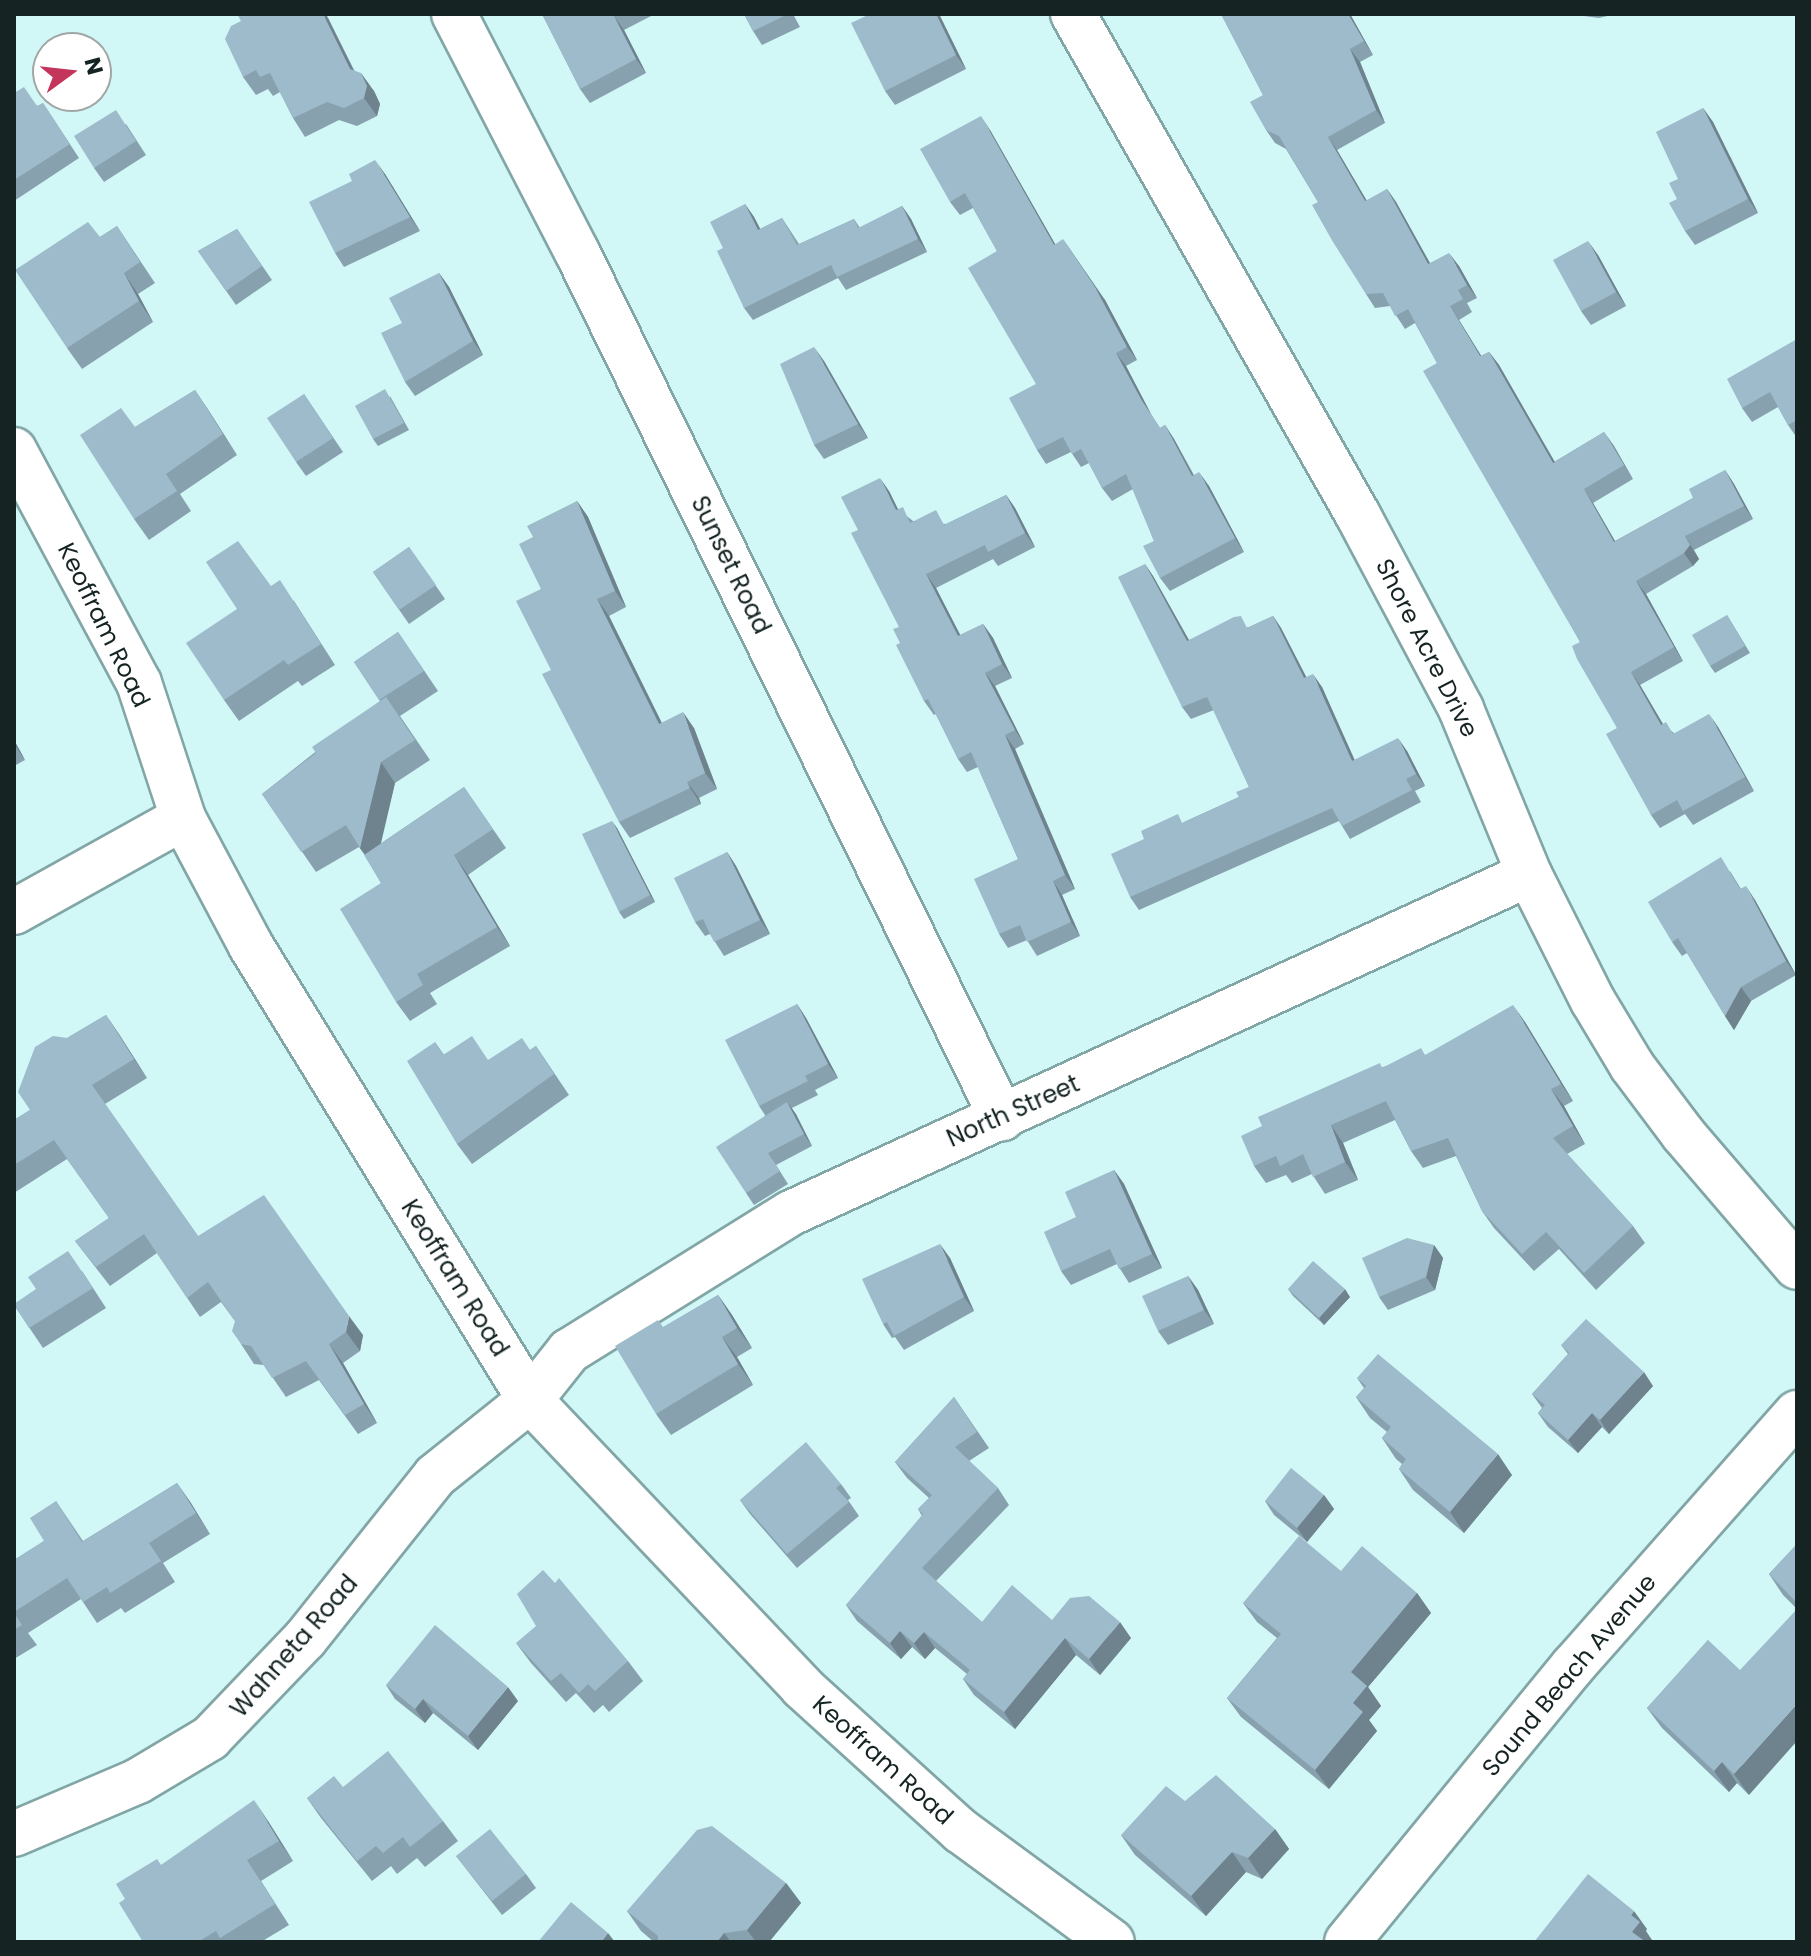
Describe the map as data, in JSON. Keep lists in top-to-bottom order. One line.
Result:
{"streets":{"street":["Sunset Road","Keoffram Road","Shore Acre Drive","North Street","Wahneta Road","Sound Beach Avenue"]},"crossings":[["Sunset Road","North Street"],["Keoffram Road","North Street"],["Keoffram Road","Wahneta Road"],["Shore Acre Drive","North Street"],["North Street","Wahneta Road"]],"north":"right"}
